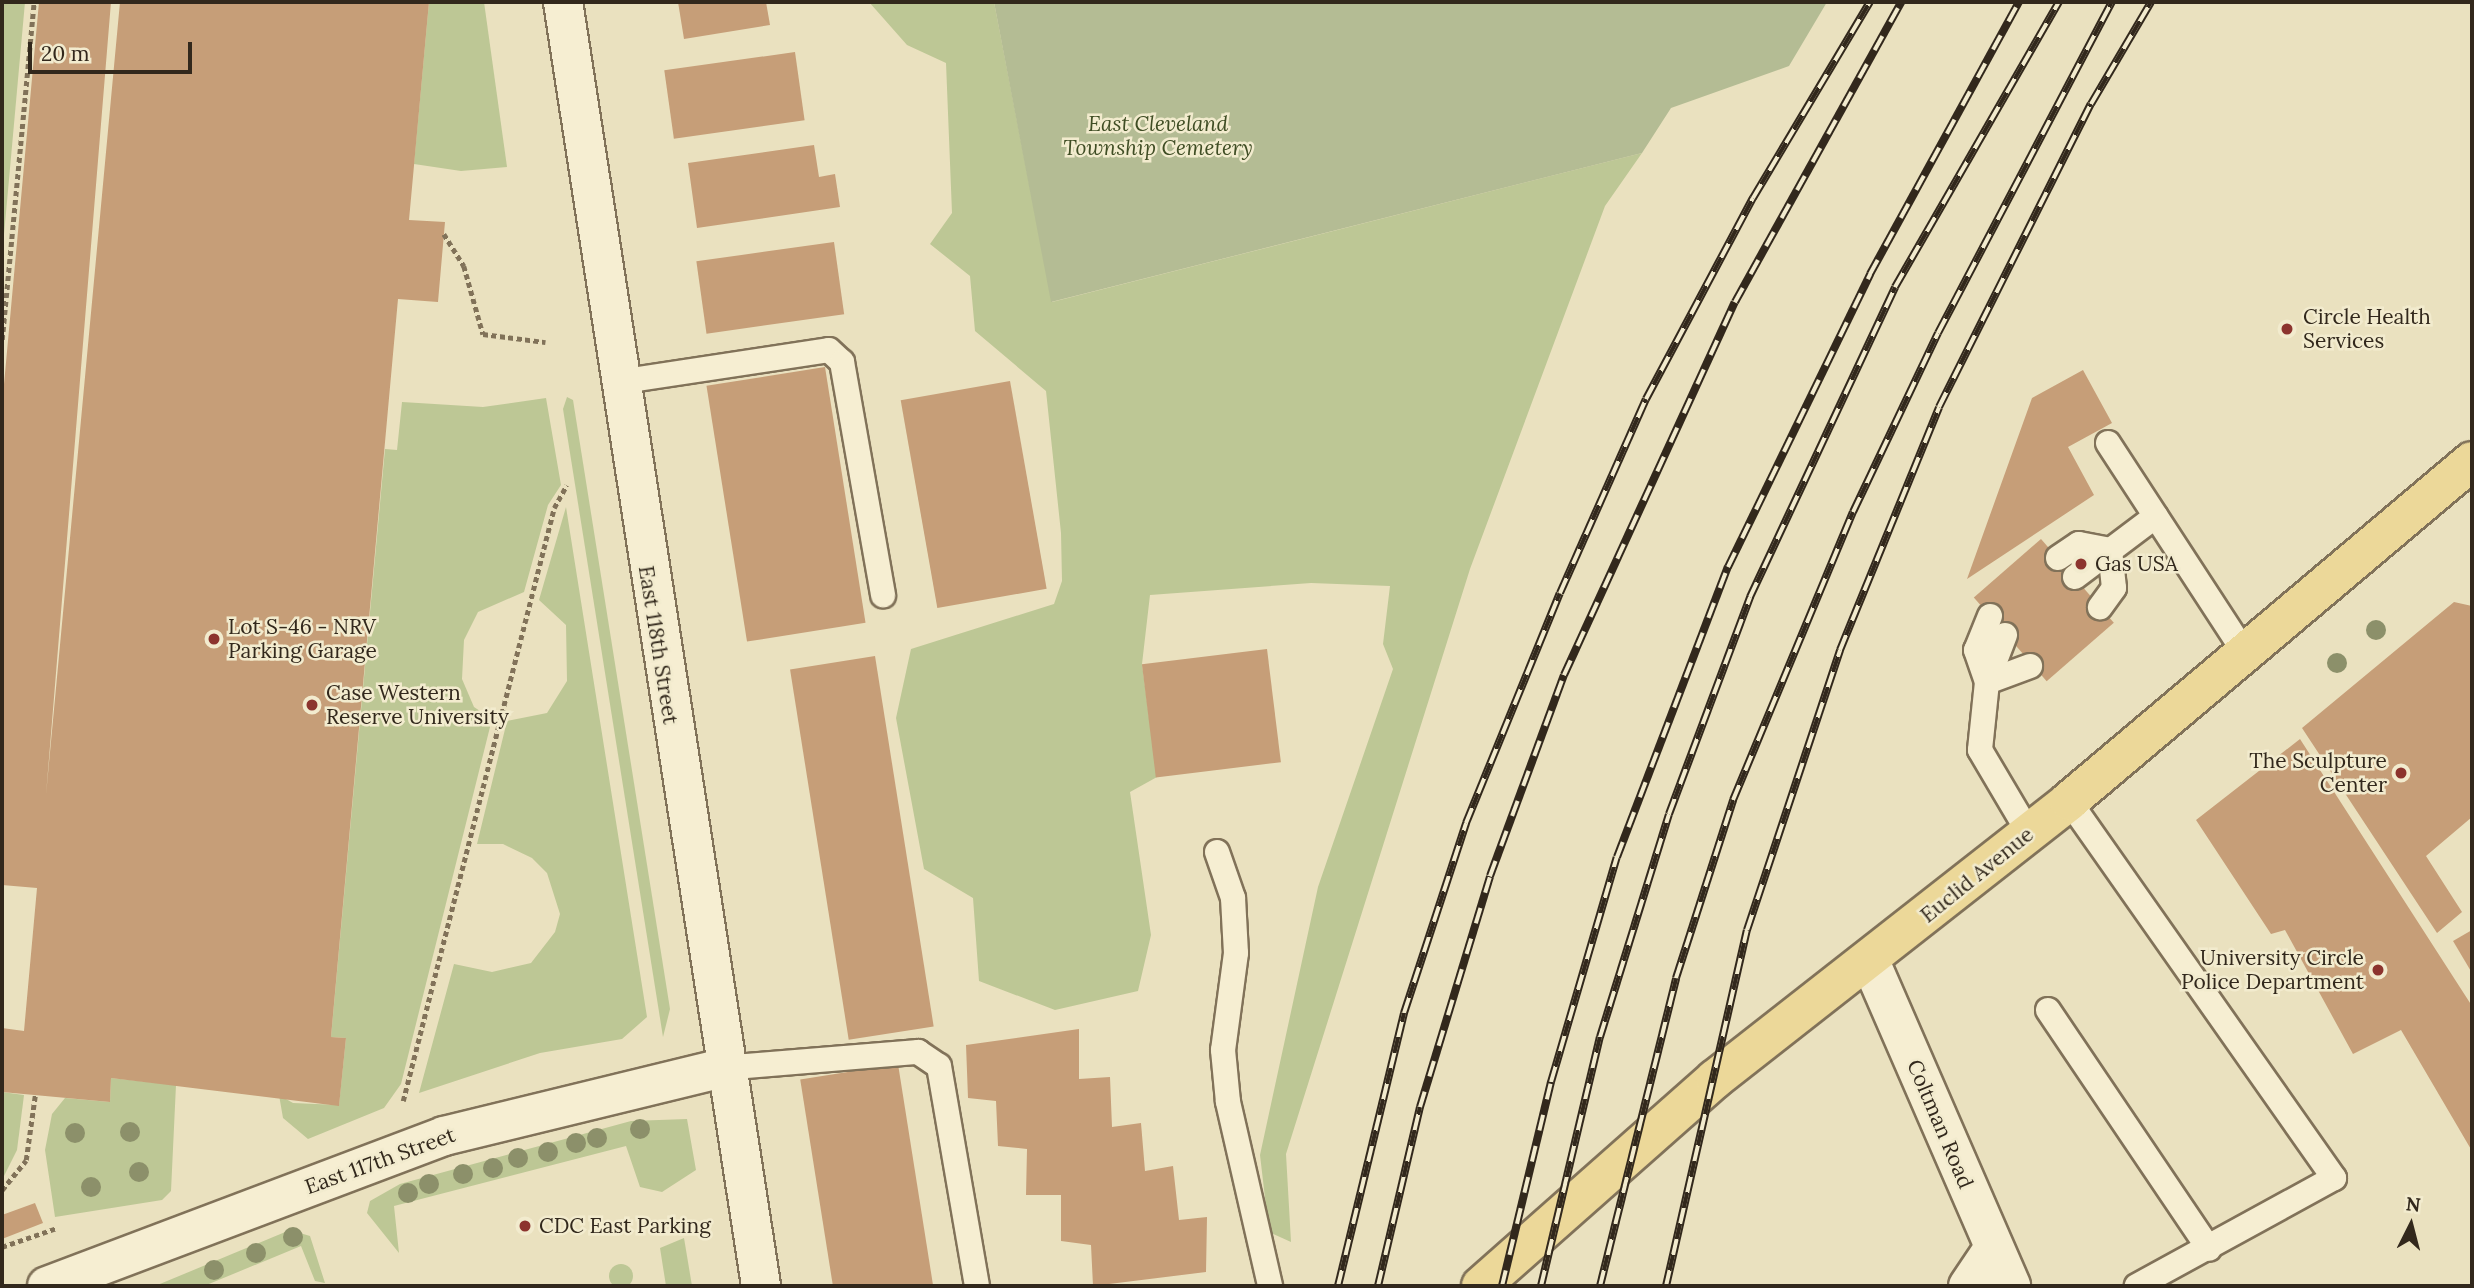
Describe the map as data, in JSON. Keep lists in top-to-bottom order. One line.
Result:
{"streets":{"main road":["Euclid Avenue"],"street":["East 118th Street","Coltman Road","East 117th Street"]},"crossings":[["East 118th Street","East 117th Street"],["Euclid Avenue","Coltman Road"]],"parks":["East Cleveland Township Cemetery"],"places":["Circle Health Services","Gas USA","Lot S-46 - NRV Parking Garage","Case Western Reserve University","The Sculpture Center","University Circle Police Department","CDC East Parking"],"scale_bar":"20 m","north":"top"}
